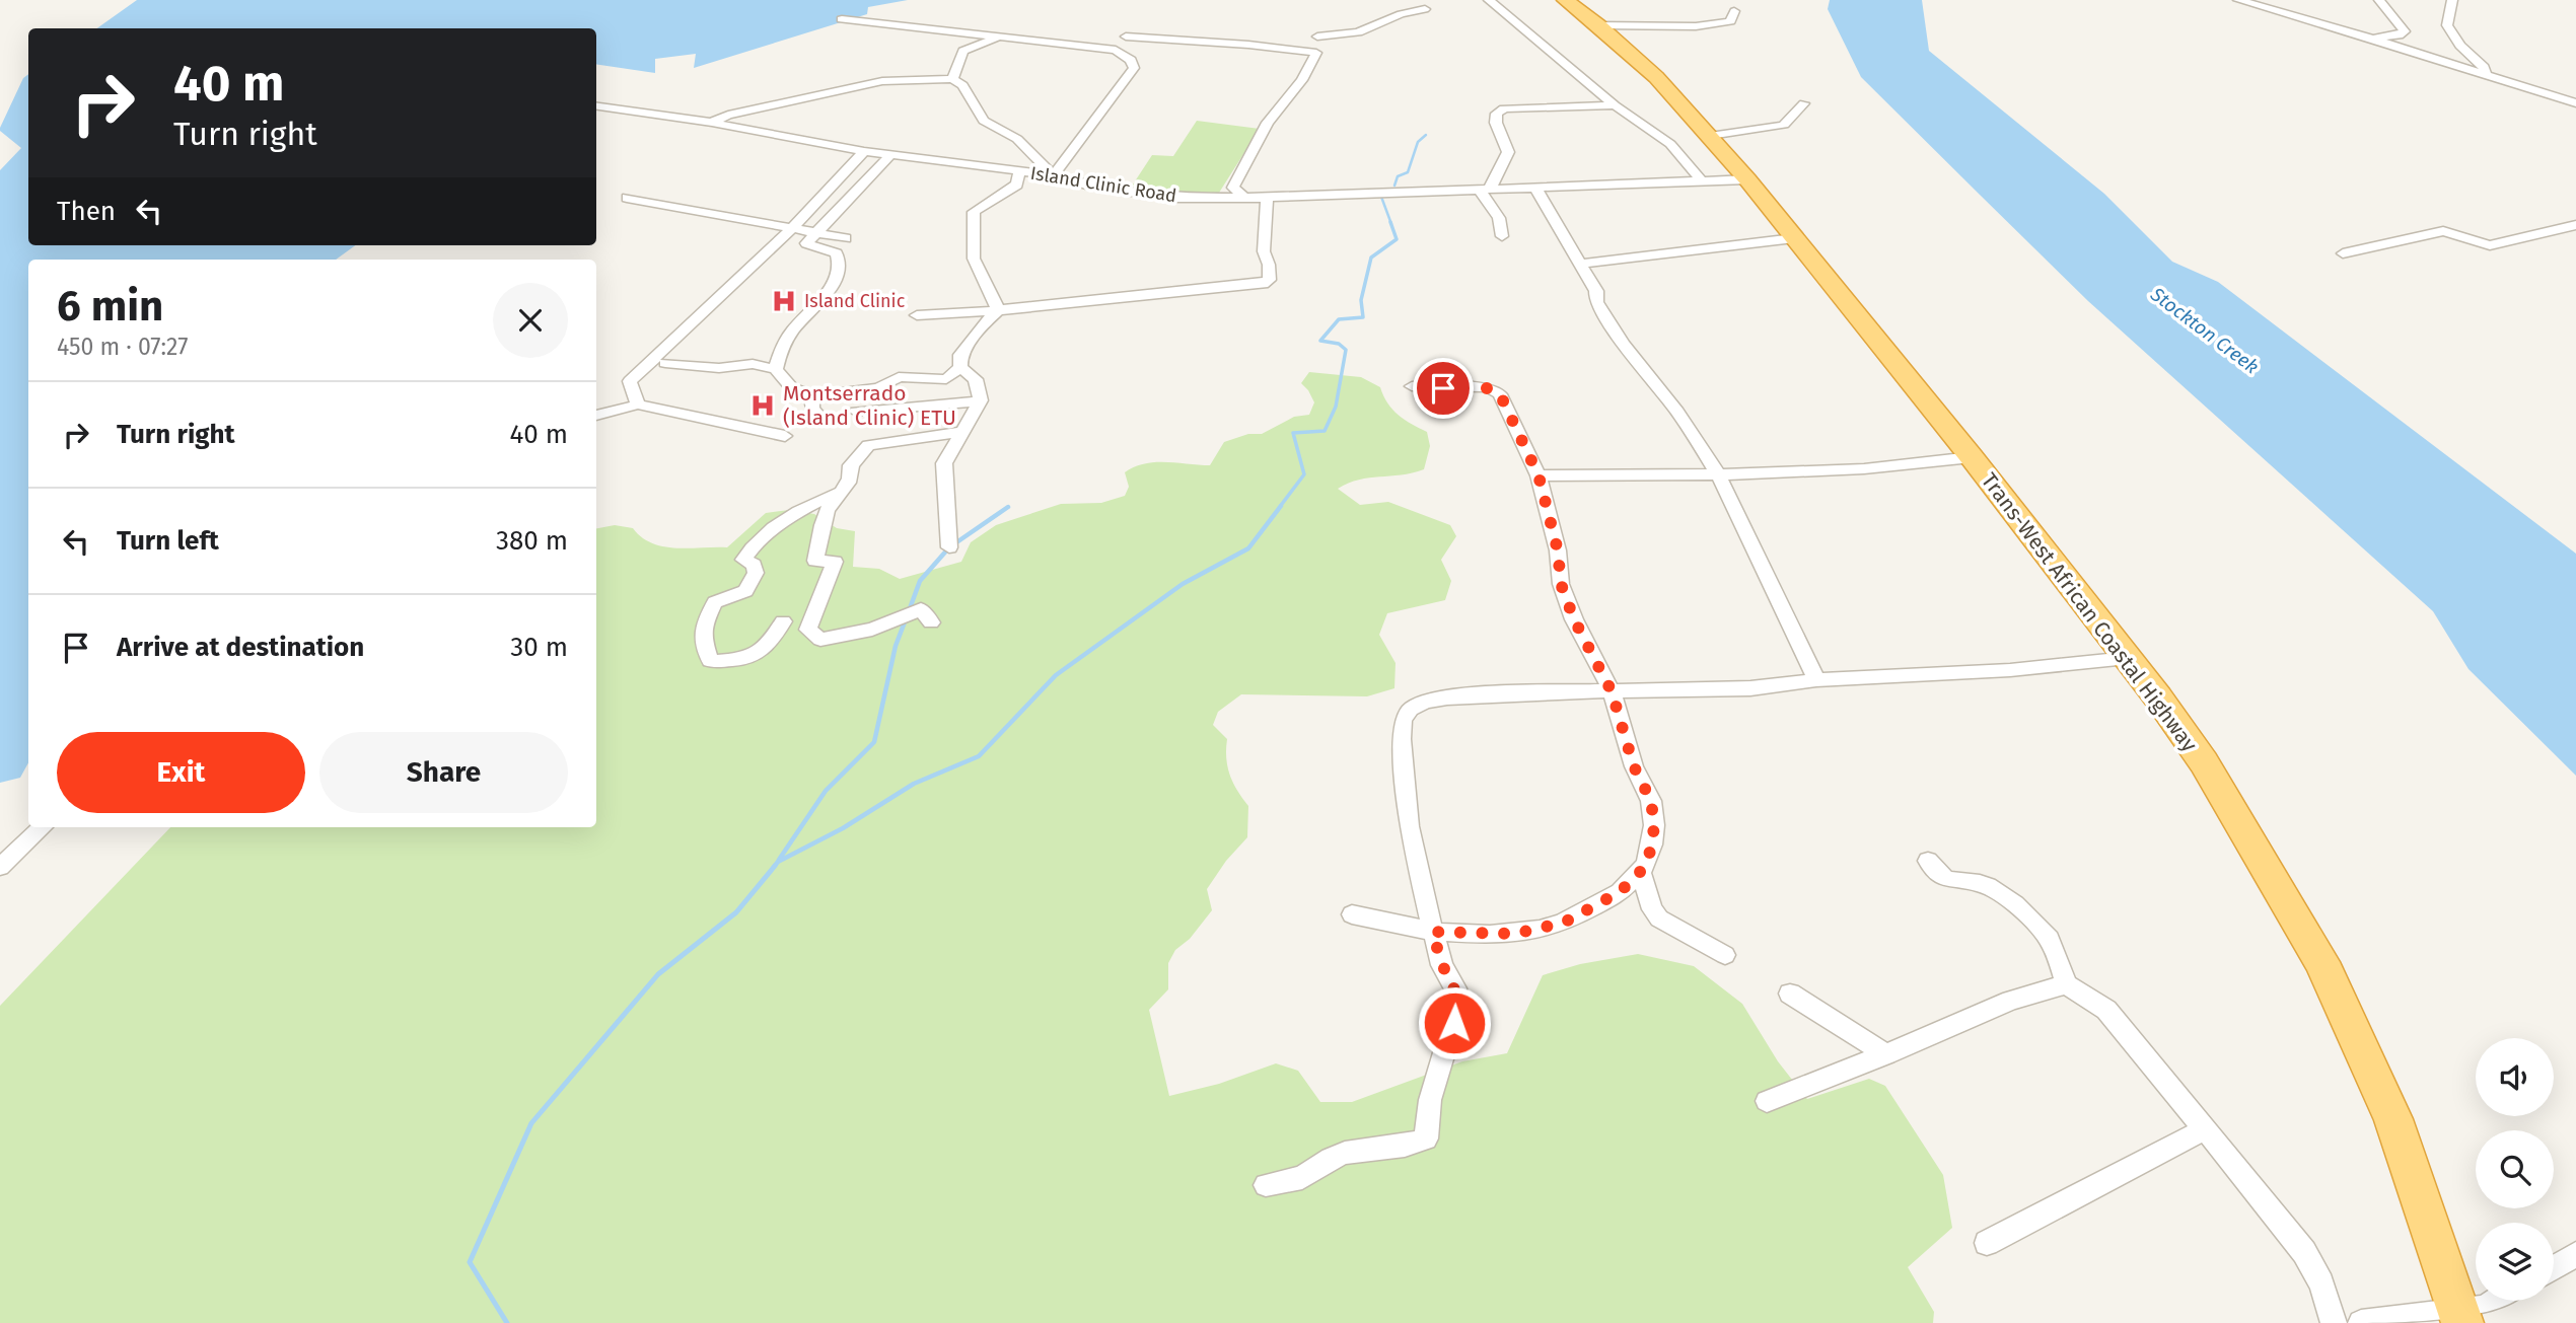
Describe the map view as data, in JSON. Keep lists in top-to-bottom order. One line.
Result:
{"streets":{"highway":["Trans-West African Coastal Highway"],"street":["Island Clinic Road"]},"crossings":[["Island Clinic Road","Trans-West African Coastal Highway"]],"water":["Stockton Creek"],"places":{"hospital":["Island Clinic","Montserrado (Island Clinic) ETU"]},"page":{"turn":["40 m","Turn right"],"then":"Then","heading":["6 min","450 m · 07:27"],"list":[{"name":"Turn right","value":"40 m"},{"name":"Turn left","value":"380 m"},{"name":"Arrive at destination","value":"30 m"}],"buttons":["Exit","Share"]}}
